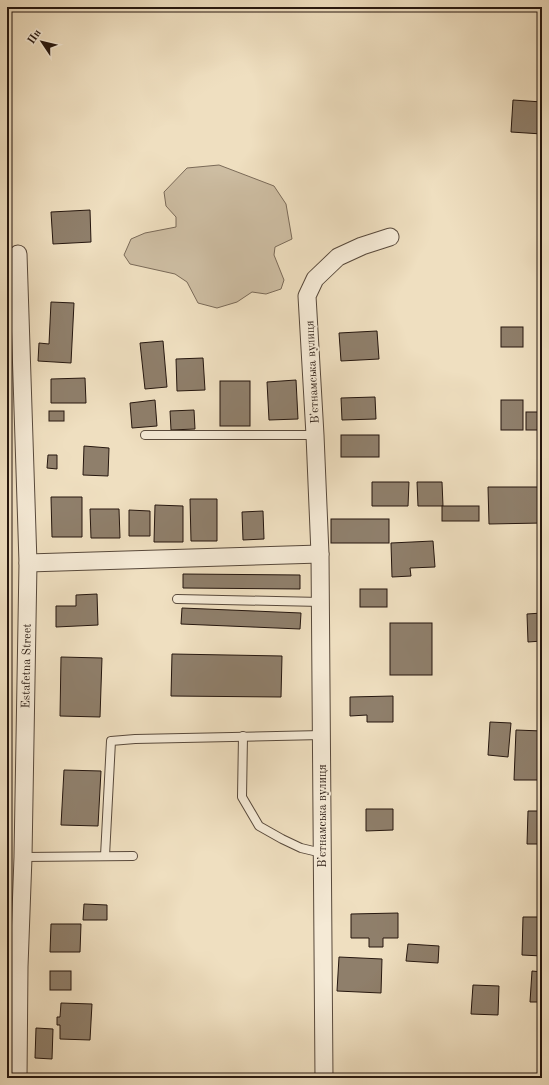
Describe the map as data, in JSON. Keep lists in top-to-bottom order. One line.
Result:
{"streets":{"street":["Вʼєтнамська вулиця","Estafetna Street"]},"north":"top left"}
